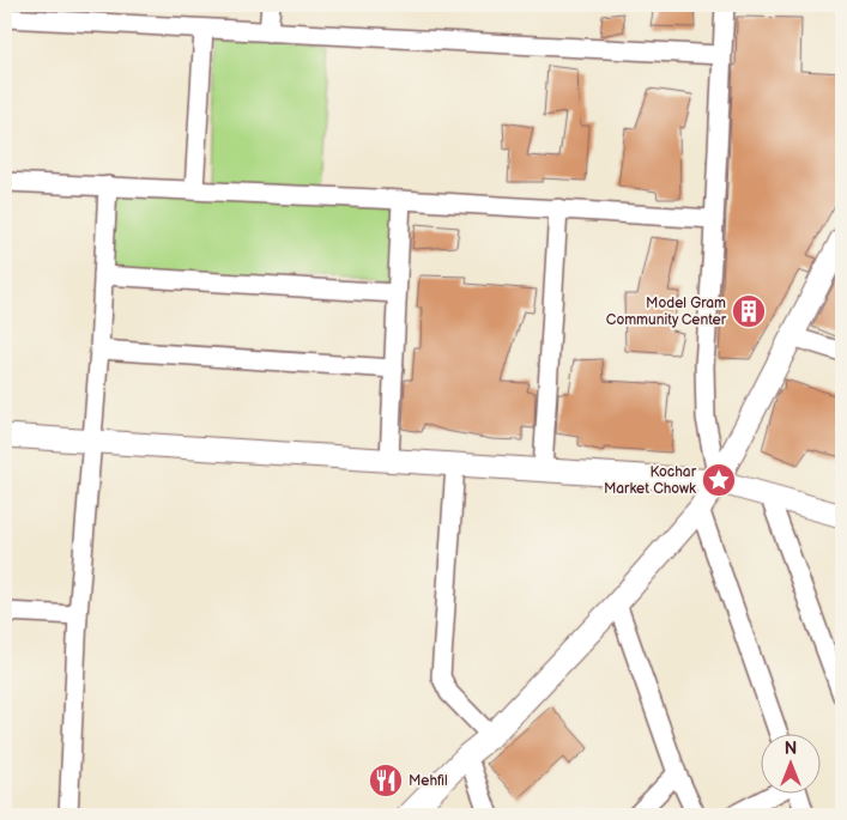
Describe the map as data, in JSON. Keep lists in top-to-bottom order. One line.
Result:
{"places":{"building":["Model Gram Community Center"],"place":["Kochar Market Chowk"],"restaurant":["Mehfil"]},"north":"top"}
